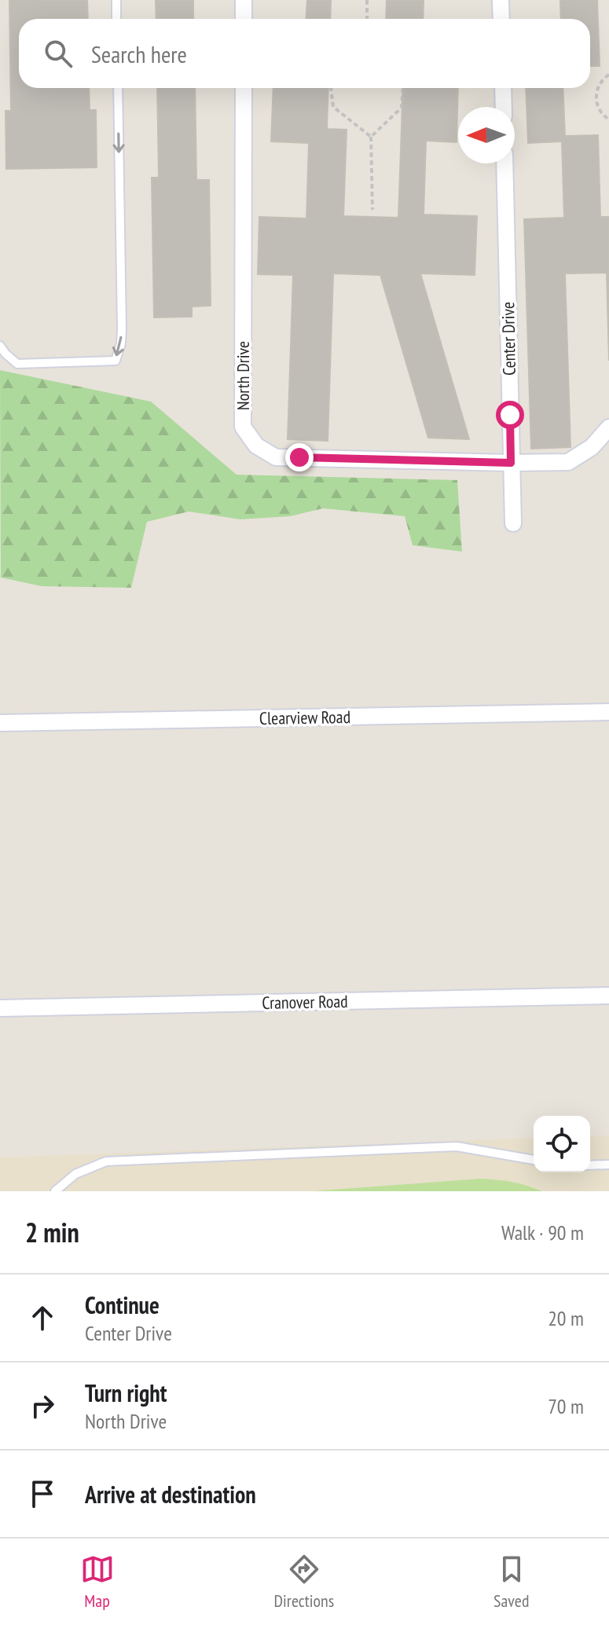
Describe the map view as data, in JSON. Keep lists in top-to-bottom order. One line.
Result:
{"streets":{"street":["Center Drive","North Drive","Clearview Road","Cranover Road"]},"crossings":[["Center Drive","North Drive"]],"north":"left","page":{"search":"Search here","heading":["2 min","Walk · 90 m"],"list":[["Continue","Center Drive","20 m"],["Turn right","North Drive","70 m"],"Arrive at destination"],"nav":["Map","Directions","Saved"]}}
